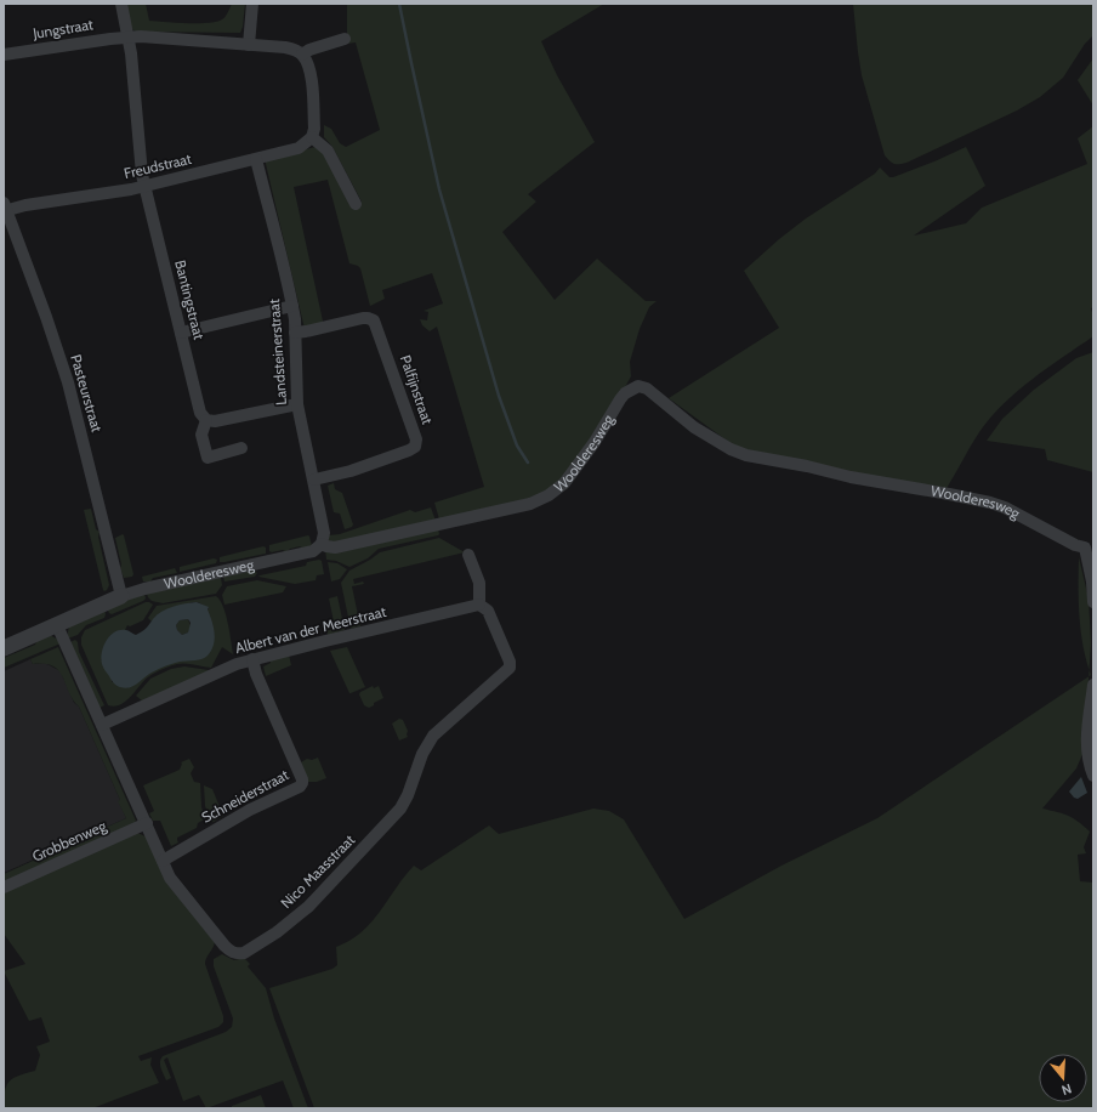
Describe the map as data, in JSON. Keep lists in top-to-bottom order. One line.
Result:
{"streets":{"street":["Jungstraat","Freudstraat","Bantingstraat","Landsteinerstraat","Palfijnstraat","Pasteurstraat","Woolderesweg","Albert van der Meerstraat","Schneiderstraat","Grobbenweg","Nico Maasstraat"]},"crossings":[["Jungstraat","Bantingstraat"],["Freudstraat","Bantingstraat"],["Freudstraat","Landsteinerstraat"],["Freudstraat","Pasteurstraat"],["Landsteinerstraat","Palfijnstraat"],["Landsteinerstraat","Woolderesweg"],["Pasteurstraat","Woolderesweg"],["Woolderesweg","Nico Maasstraat"],["Albert van der Meerstraat","Schneiderstraat"],["Albert van der Meerstraat","Nico Maasstraat"],["Schneiderstraat","Nico Maasstraat"],["Grobbenweg","Nico Maasstraat"]],"north":"bottom"}
